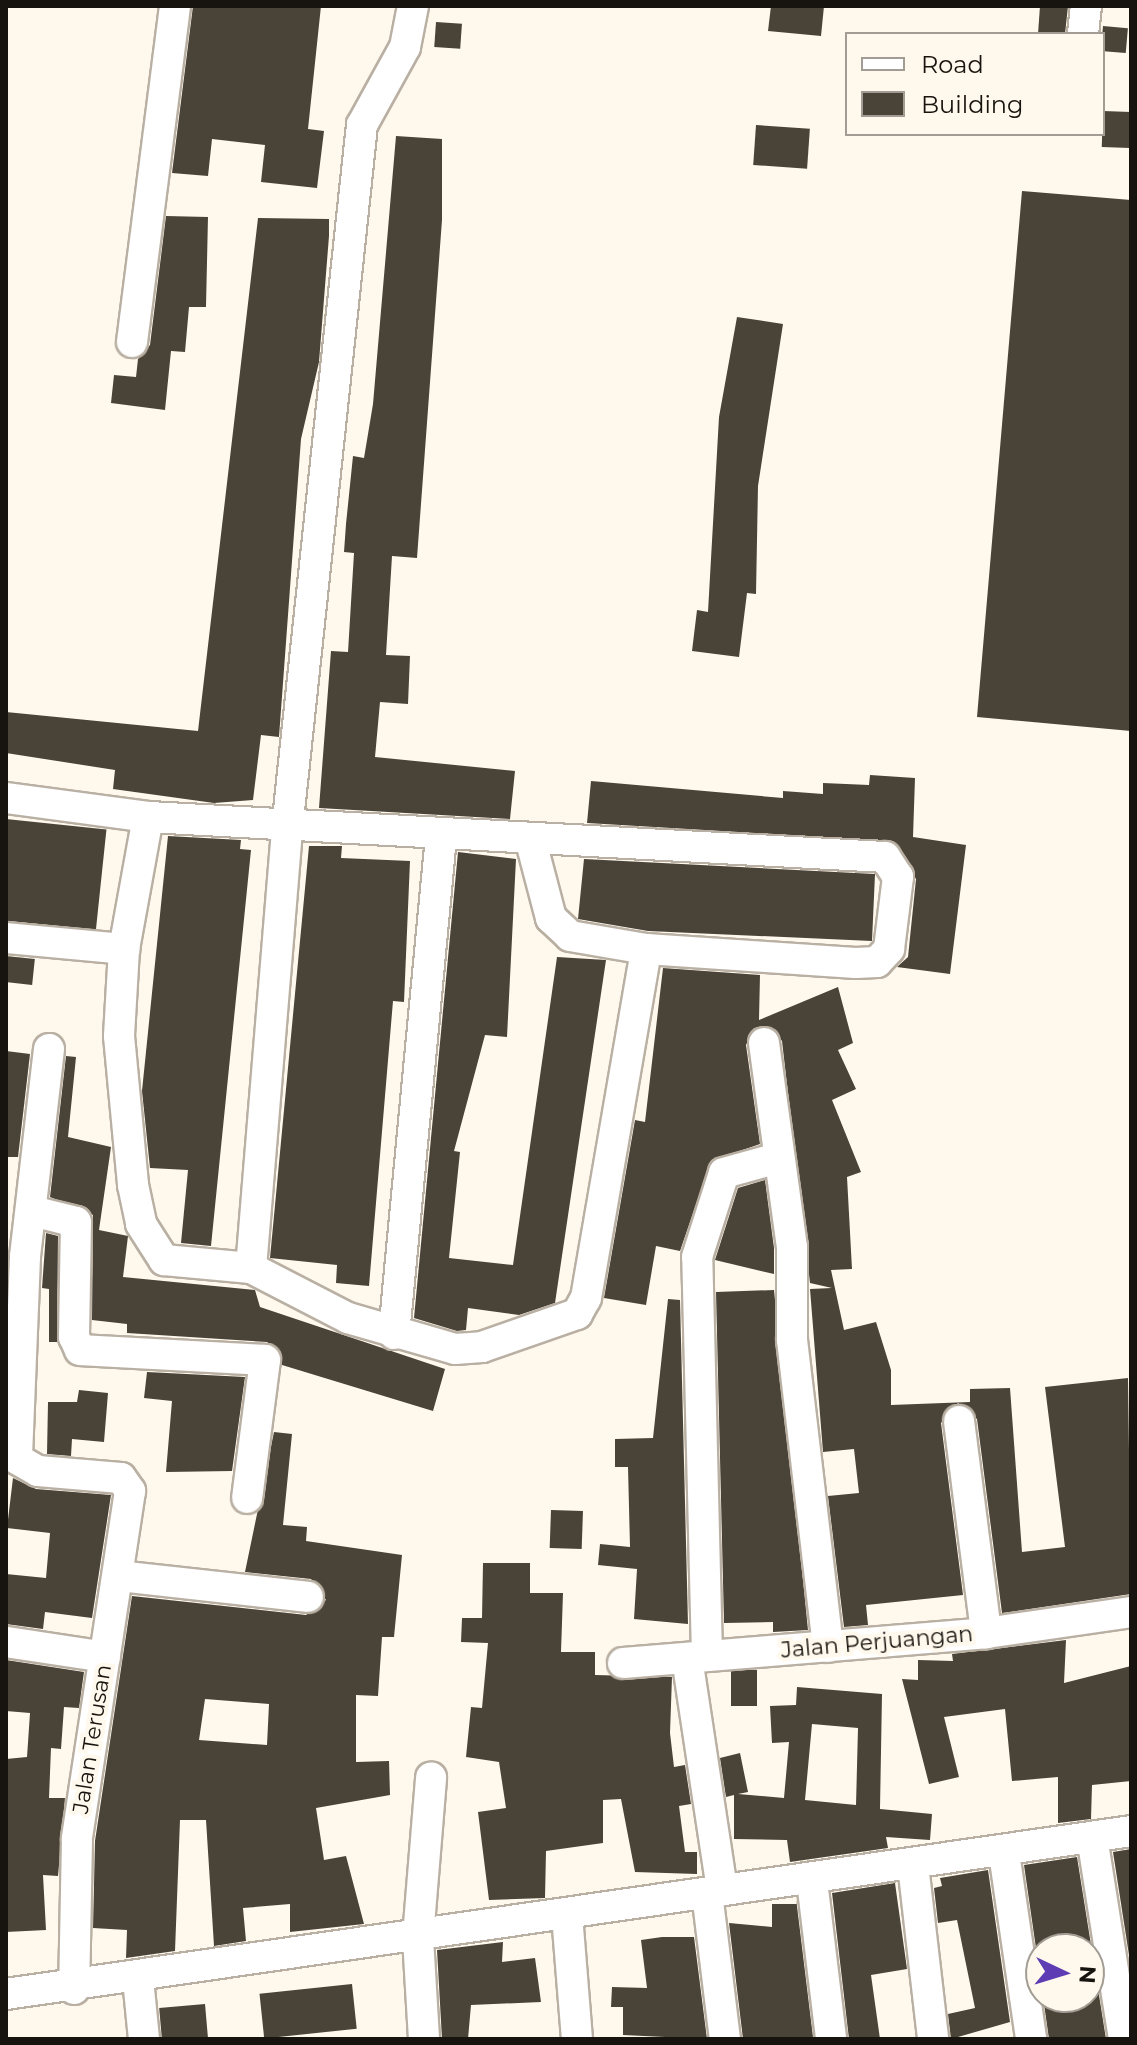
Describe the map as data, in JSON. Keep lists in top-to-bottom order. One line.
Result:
{"streets":{"street":["Jalan Perjuangan","Jalan Terusan"]},"legend":["Road","Building"],"north":"right"}
